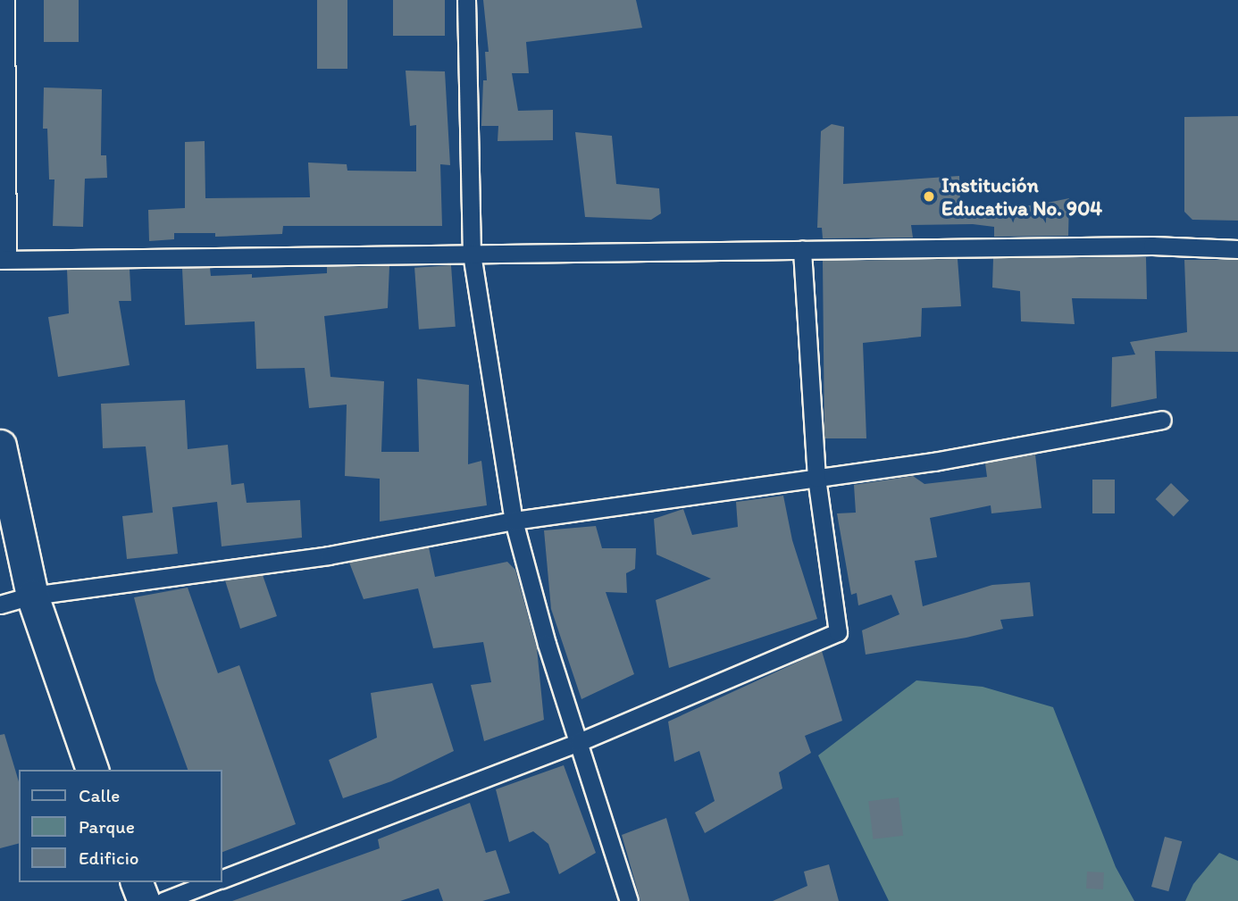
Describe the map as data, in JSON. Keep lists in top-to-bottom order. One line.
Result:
{"places":["Institución Educativa No. 904"],"legend":["Calle","Parque","Edificio"]}
